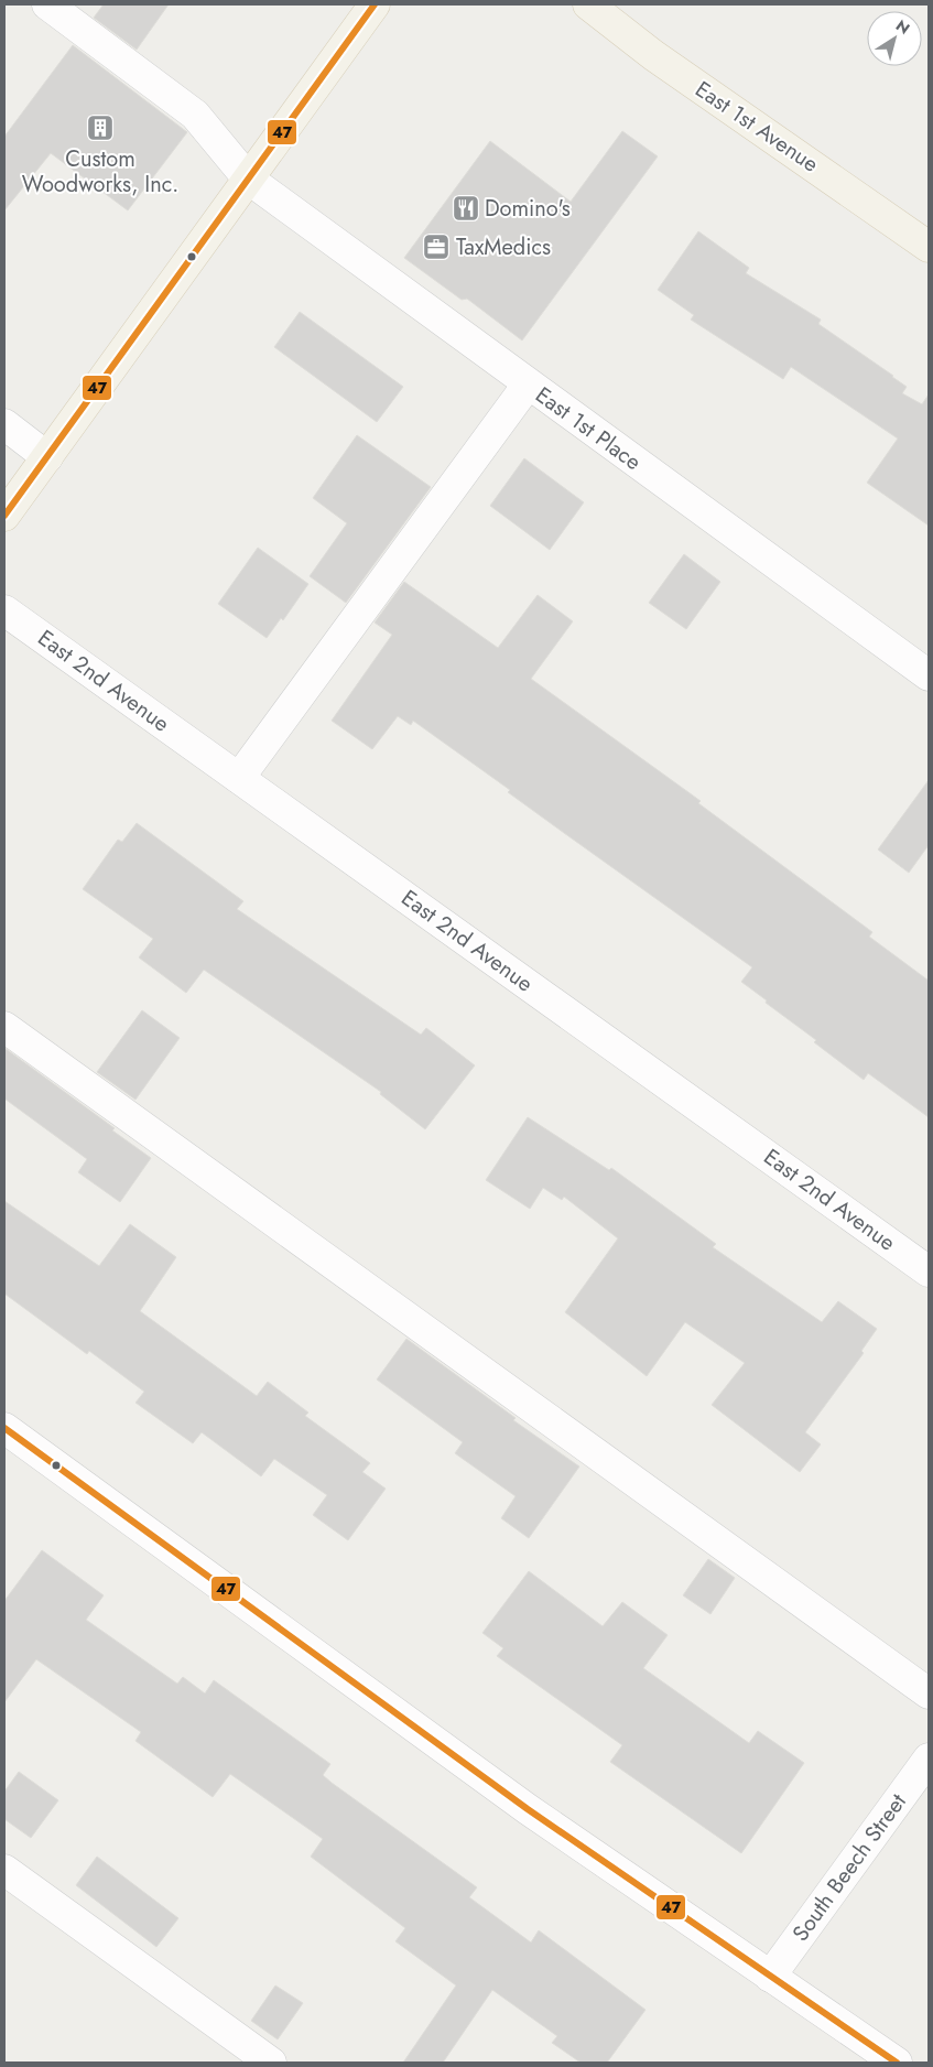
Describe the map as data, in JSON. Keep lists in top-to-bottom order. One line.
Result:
{"streets":{"main road":["East 1st Avenue"],"street":["East 1st Place","East 2nd Avenue","South Beech Street"]},"places":{"building":["Custom Woodworks, Inc."],"restaurant":["Domino's"],"office":["TaxMedics"]},"lines":["transit line 47"],"north":"top right"}
